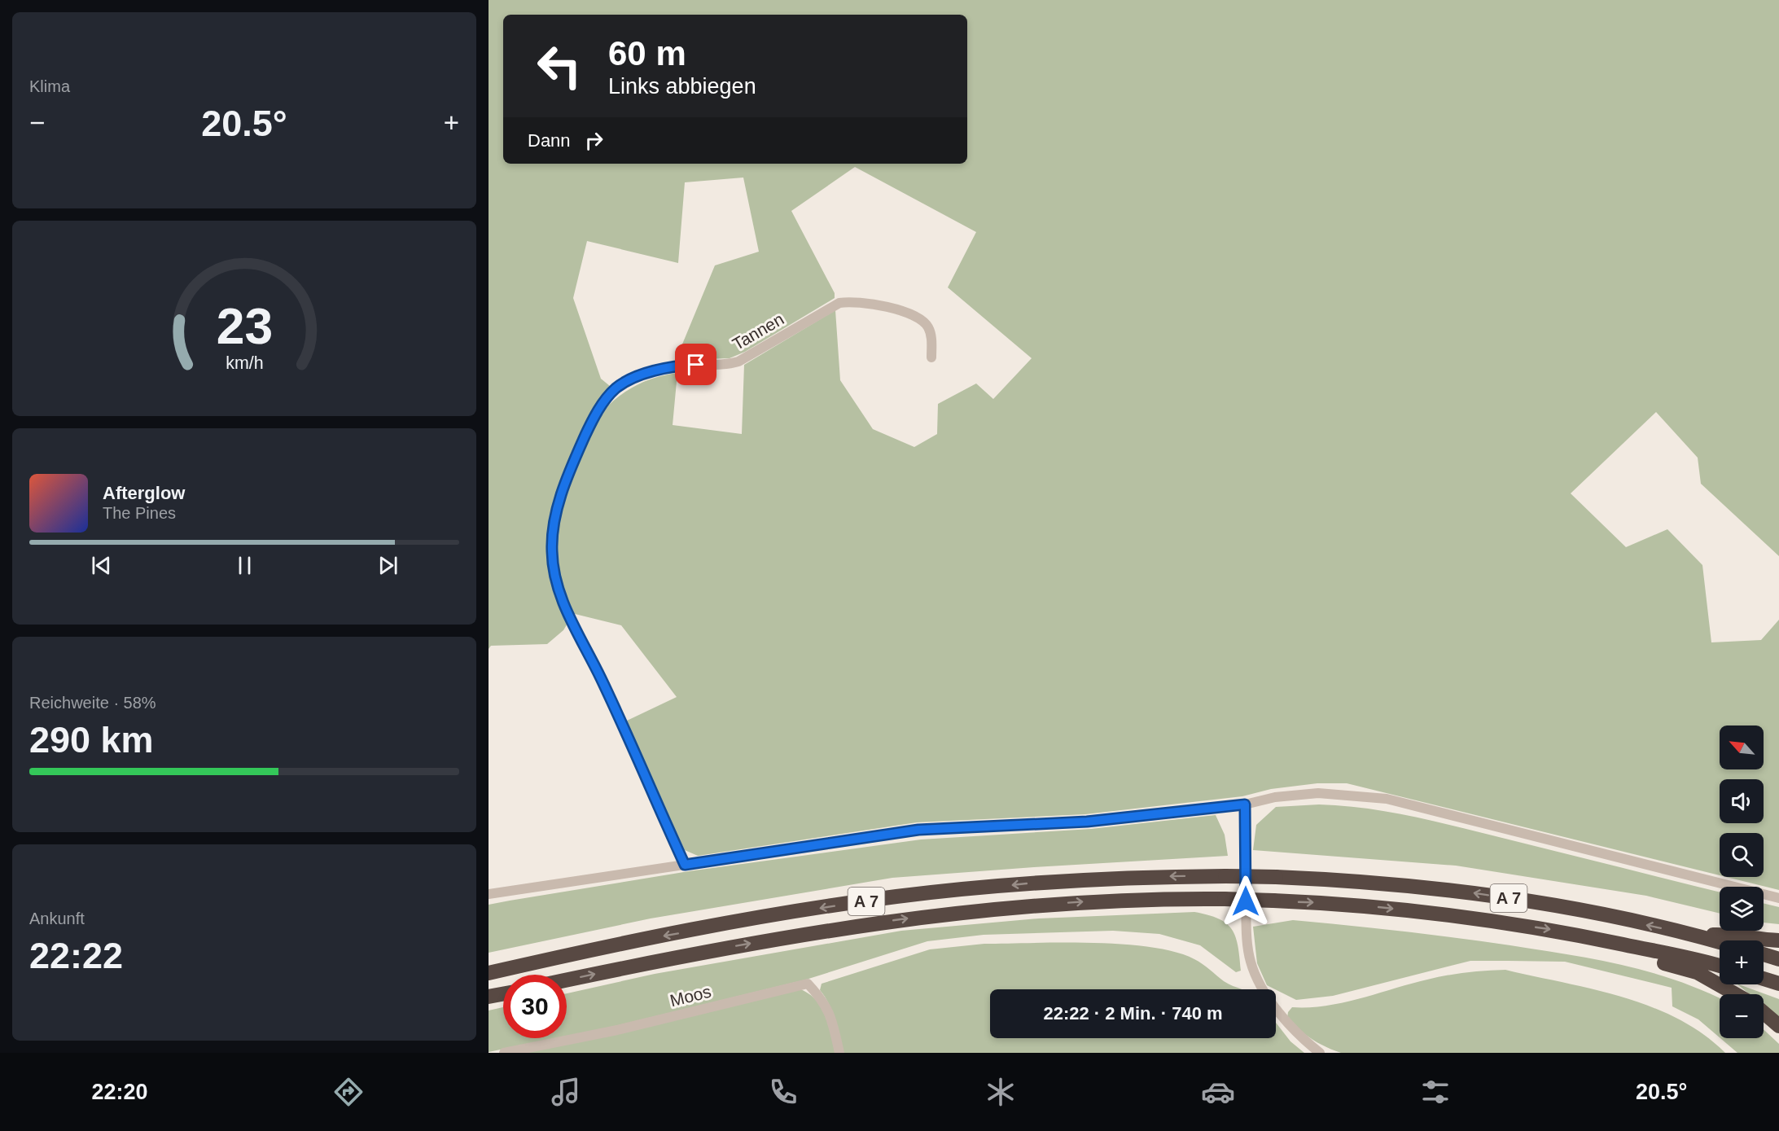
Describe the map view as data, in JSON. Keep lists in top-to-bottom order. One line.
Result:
{"streets":{"highway":["A 7"],"street":["Tannen","Moos"]},"north":"top left","page":{"tile":["Klima",["Reichweite · 58%","290 km"],["Ankunft","22:22"]],"turn":["60 m","Links abbiegen"],"heat":["−","20.5°","+"],"then":"Dann","song":["Afterglow","The Pines"],"map_buttons":["+","−"],"limit":"30","trip":"22:22 · 2 Min. · 740 m","tabs":["22:20","20.5°"],"gauge":["23","km/h"]}}
